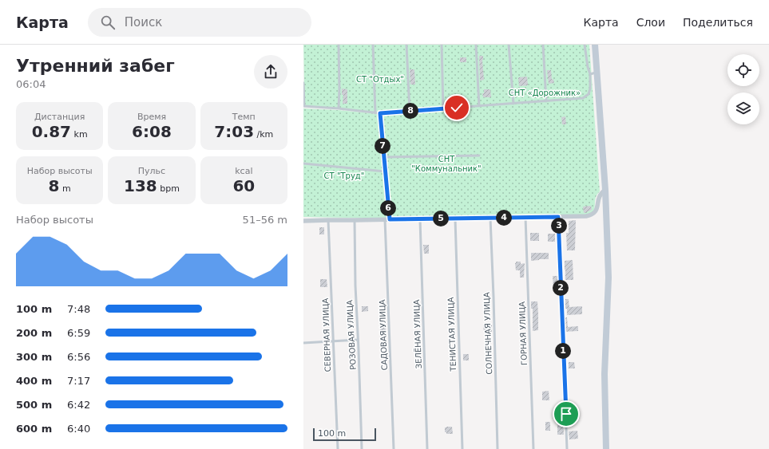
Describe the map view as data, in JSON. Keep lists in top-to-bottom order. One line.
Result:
{"streets":{"lane":["СОЛНЕЧНАЯ УЛИЦА","ГОРНАЯ УЛИЦА","ЗЕЛЁНАЯ УЛИЦА","ТЕНИСТАЯ УЛИЦА","СЕВЕРНАЯ УЛИЦА","РОЗОВАЯ УЛИЦА","САДОВАЯ УЛИЦА"]},"parks":["СТ \"Отдых\"","СНТ «Дорожник»","СНТ \"Коммунальник\"","СТ \"Труд\""],"scale_bar":"100 m","page":{"header":"Карта","search":"Поиск","nav":["Карта","Слои","Поделиться"],"heading":["Утренний забег","06:04"],"stats":[["Дистанция","0.87 km"],["Время","6:08"],["Темп","7:03 /km"],["Набор высоты","8 m"],["Пульс","138 bpm"],["kcal","60"]],"pins":["8","7","6","4","5","3","2","1"],"chart":["Набор высоты","51–56 m"],"list":[{"name":"100 m","note":"7:48"},{"name":"200 m","note":"6:59"},{"name":"300 m","note":"6:56"},{"name":"400 m","note":"7:17"},{"name":"500 m","note":"6:42"},{"name":"600 m","note":"6:40"}],"scale":"100 m"}}
